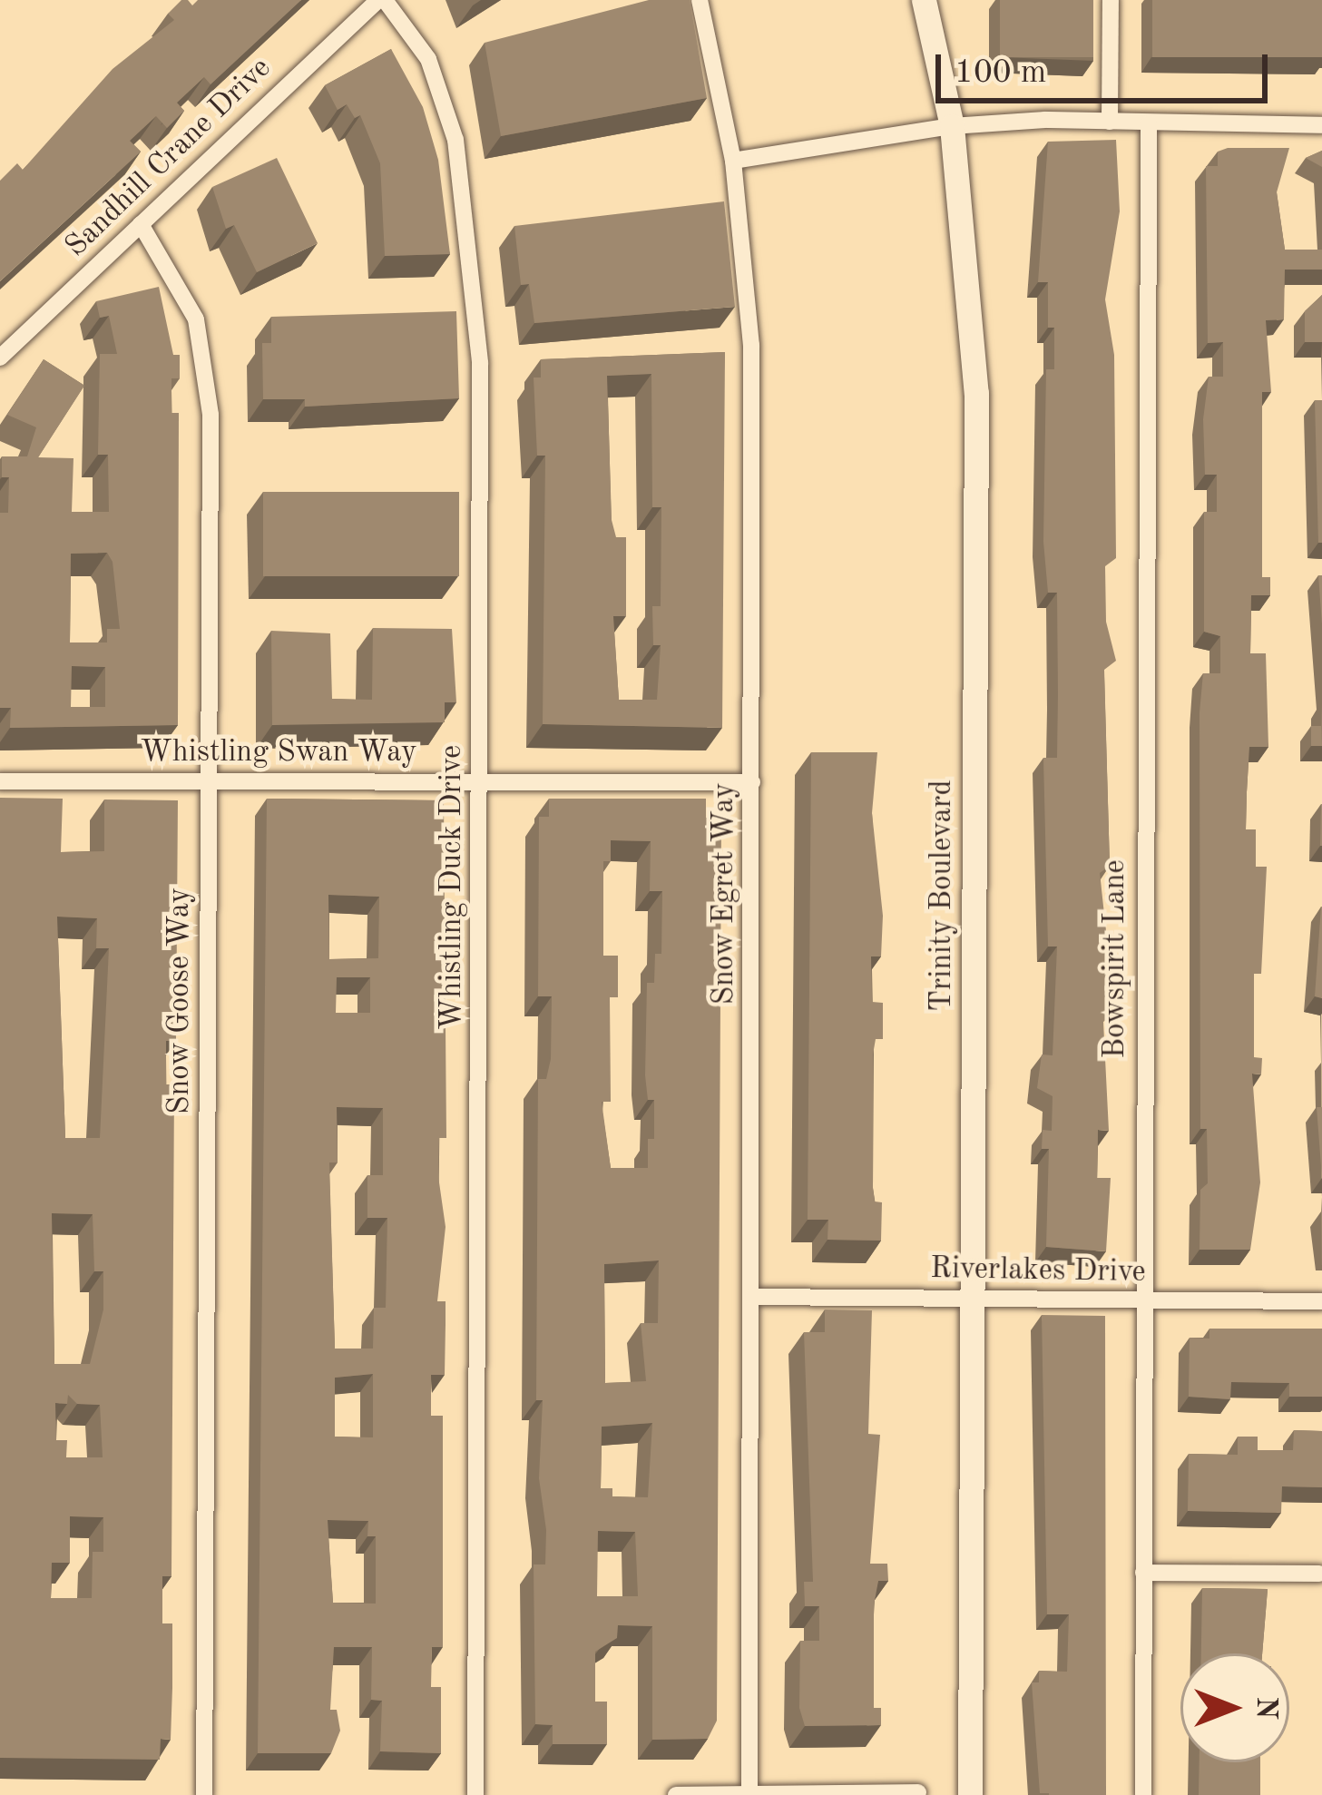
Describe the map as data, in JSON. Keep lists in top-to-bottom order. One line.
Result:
{"streets":{"main road":["Trinity Boulevard"],"street":["Sandhill Crane Drive","Whistling Swan Way","Whistling Duck Drive","Snow Egret Way","Bowspirit Lane","Snow Goose Way","Riverlakes Drive"]},"crossings":[["Sandhill Crane Drive","Whistling Duck Drive"],["Sandhill Crane Drive","Snow Goose Way"],["Whistling Swan Way","Whistling Duck Drive"],["Whistling Swan Way","Snow Egret Way"],["Whistling Swan Way","Snow Goose Way"],["Snow Egret Way","Riverlakes Drive"],["Trinity Boulevard","Riverlakes Drive"],["Bowspirit Lane","Riverlakes Drive"]],"scale_bar":"100 m","north":"right"}
